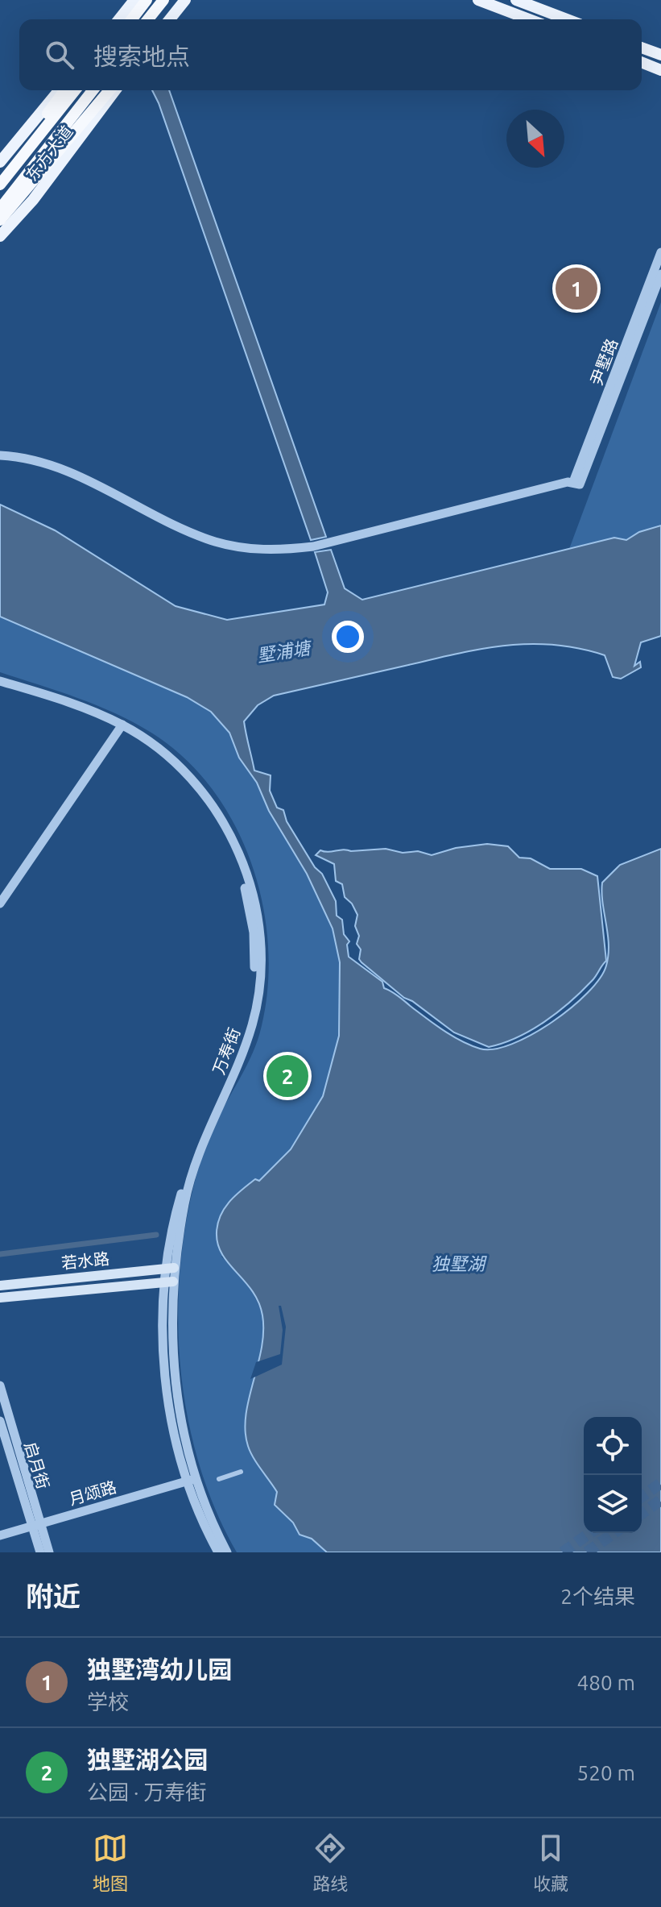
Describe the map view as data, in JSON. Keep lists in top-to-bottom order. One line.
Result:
{"streets":{"main road":["东方大道","若水路"],"street":["尹墅路","万寿街","启月街","月颂路"]},"crossings":[["万寿街","若水路"],["万寿街","月颂路"],["启月街","月颂路"]],"water":["墅浦塘","独墅湖"],"north":"bottom right","page":{"search":"搜索地点","pins":["1","2"],"heading":["附近","2个结果"],"list":[{"mark":"1","name":"独墅湾幼儿园","note":"学校","value":"480 m"},{"mark":"2","name":"独墅湖公园","note":"公园 · 万寿街","value":"520 m"}],"nav":["地图","路线","收藏"]}}
